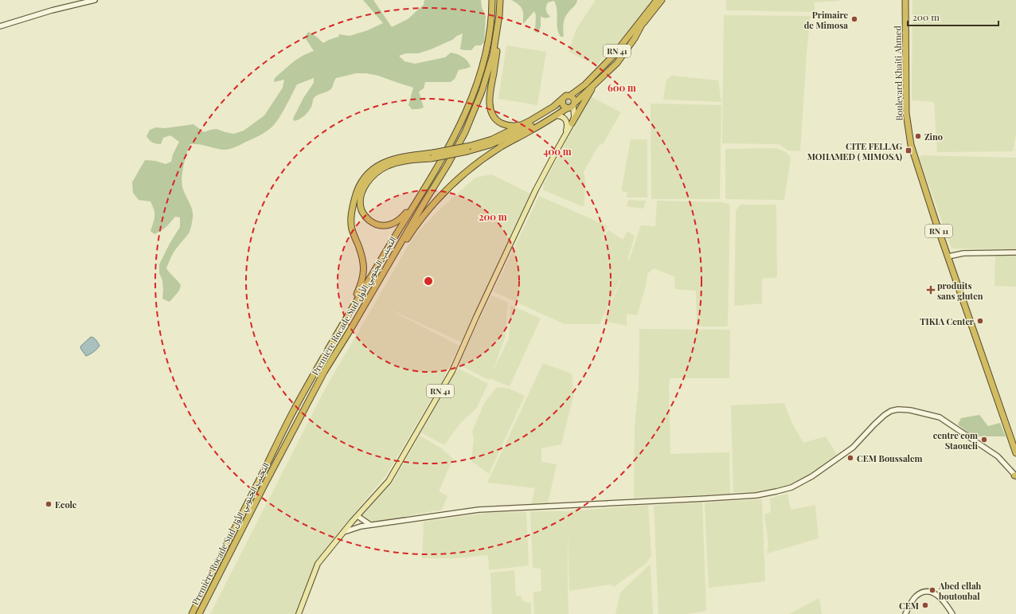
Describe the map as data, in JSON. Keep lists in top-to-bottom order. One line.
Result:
{"streets":{"highway":["RN 41","Boulevard Khaiti Ahmed","RN 11","Première Rocade Sud التجنب الجنوبي الأول"]},"places":{"other":["Primaire de Mimosa","Zino","TIKIA Center","centre com Staoueli","CEM Boussalem","Ecole","Abed ellah boutoubal","CEM"],"transit":["CITE FELLAG MOHAMED ( MIMOSA)"],"health":["produits sans gluten"]},"scale_bar":"200 m","rings":["600 m","400 m","200 m"]}
